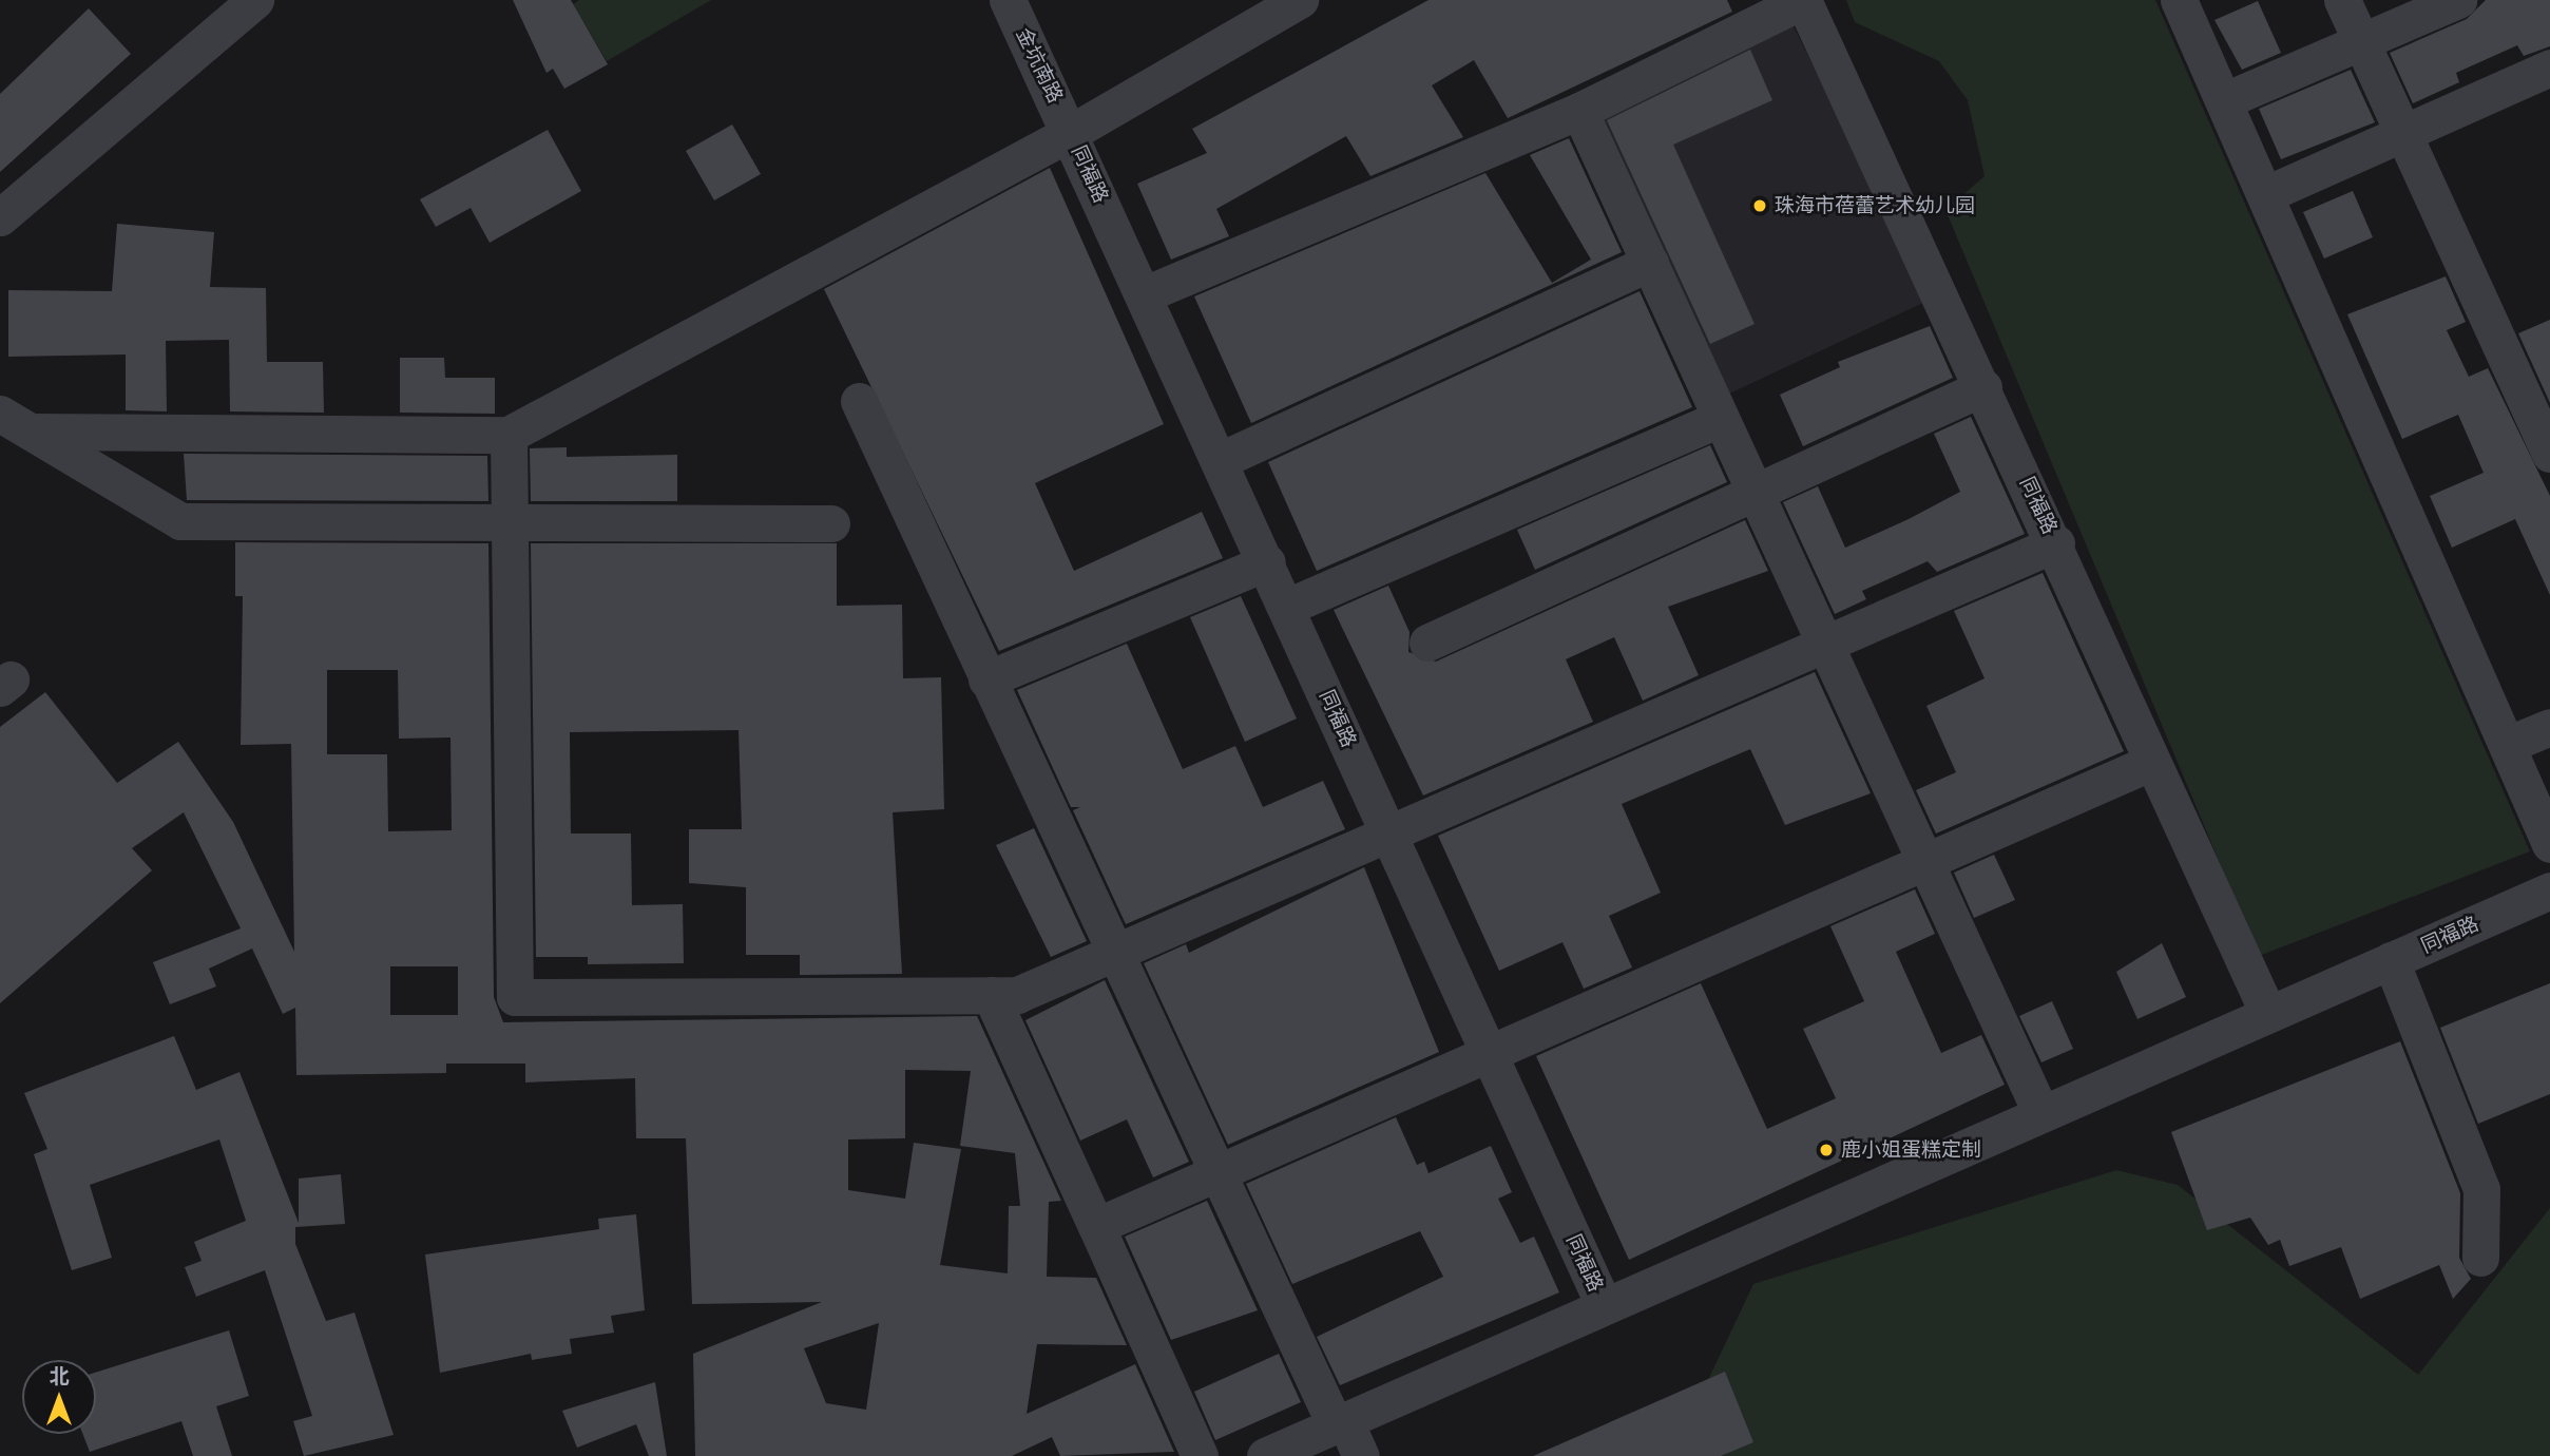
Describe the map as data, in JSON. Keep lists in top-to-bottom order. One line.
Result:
{"streets":{"street":["金坑南路","同福路"]},"crossings":[["金坑南路","同福路"]],"places":["珠海市蓓蕾艺术幼儿园","鹿小姐蛋糕定制"],"north":"top"}
